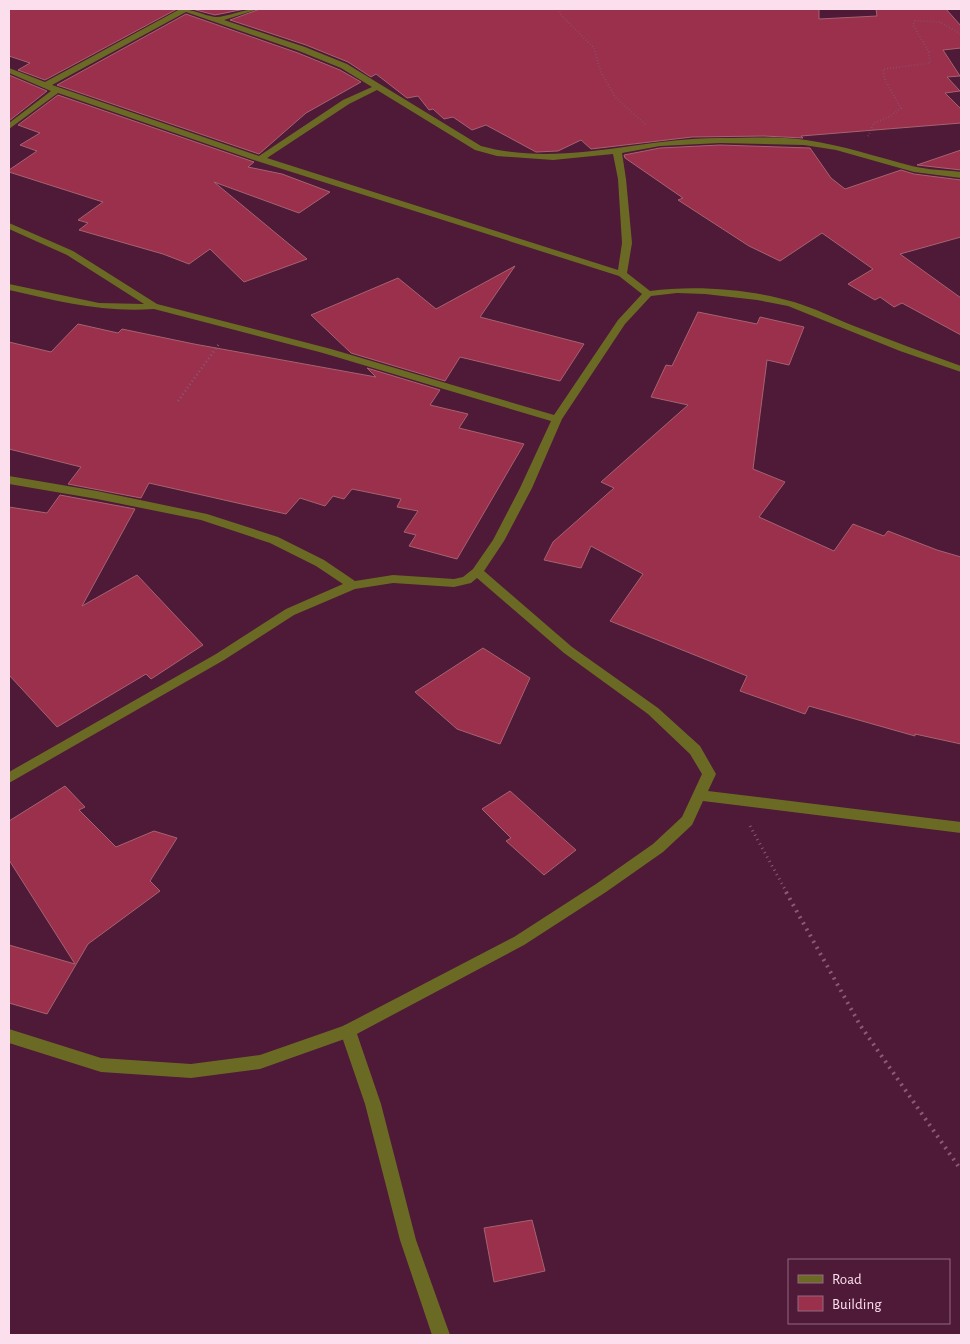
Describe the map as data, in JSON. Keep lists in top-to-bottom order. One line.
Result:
{"legend":["Road","Building"]}
